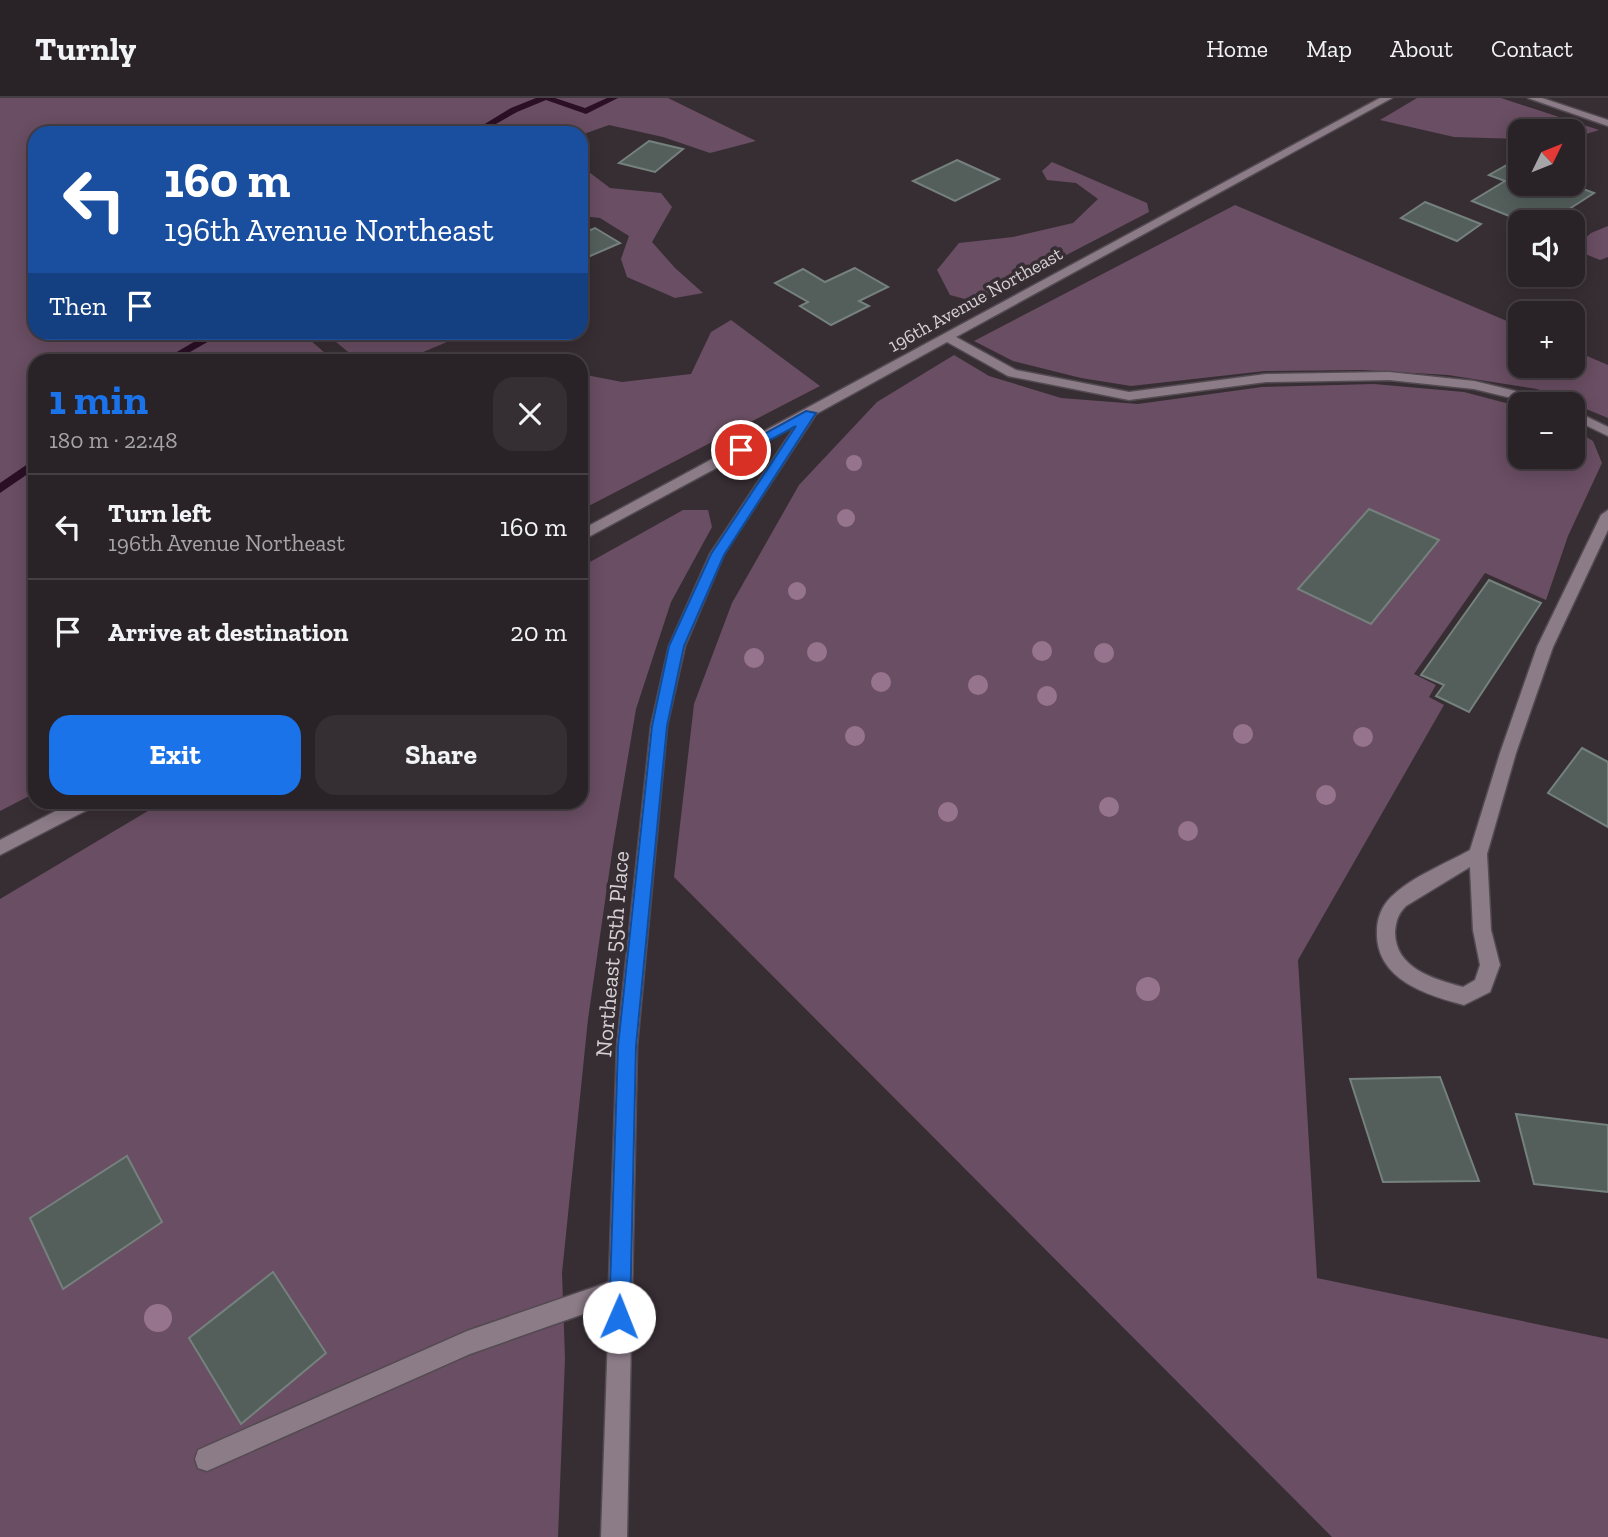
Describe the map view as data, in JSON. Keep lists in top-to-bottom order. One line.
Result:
{"streets":{"street":["196th Avenue Northeast","Northeast 55th Place"]},"crossings":[["196th Avenue Northeast","Northeast 55th Place"]],"north":"top right","page":{"header":"Turnly","nav":["Home","Map","About","Contact"],"map_buttons":["+","−"],"turn":["160 m","196th Avenue Northeast"],"then":"Then","heading":["1 min","180 m · 22:48"],"list":[{"name":"Turn left","note":"196th Avenue Northeast","value":"160 m"},{"name":"Arrive at destination","value":"20 m"}],"buttons":["Exit","Share"]}}
